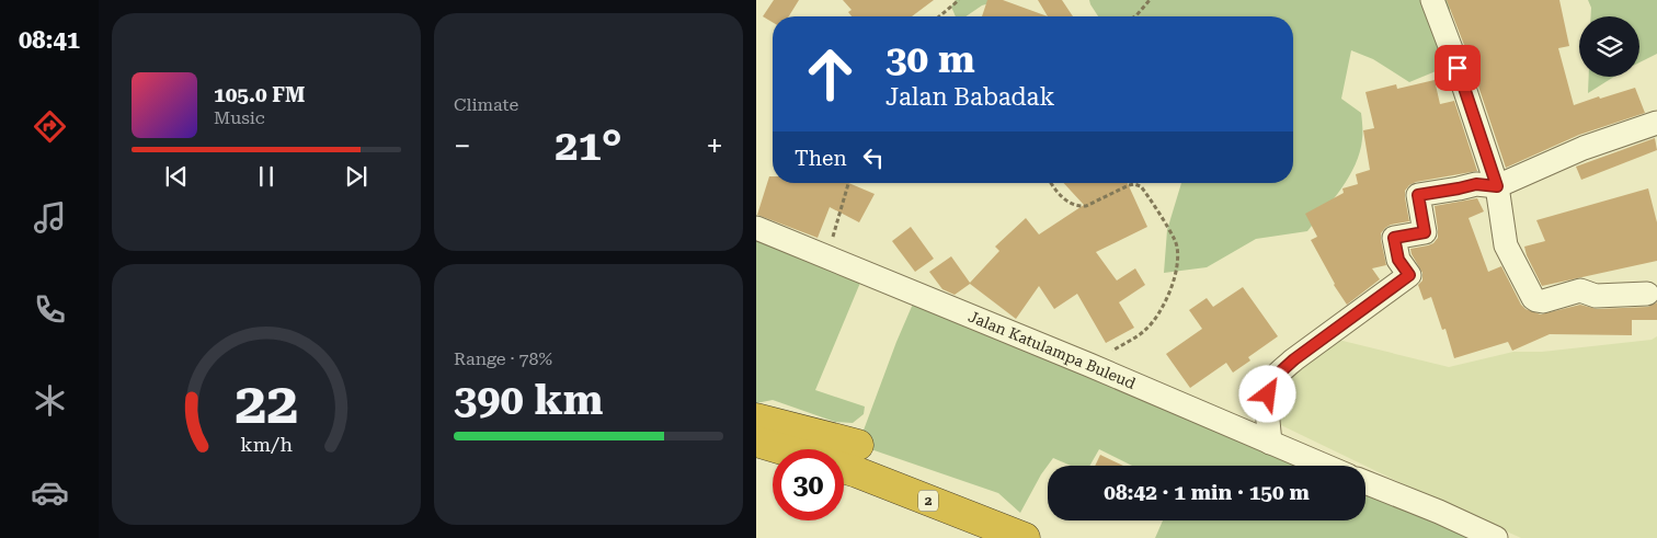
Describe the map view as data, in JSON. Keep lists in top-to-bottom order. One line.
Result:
{"streets":{"highway":["2"],"street":["Jalan Katulampa Buleud"]},"page":{"tabs":"08:41","tile":["Climate",["Range · 78%","390 km"]],"turn":["30 m","Jalan Babadak"],"song":["105.0 FM","Music"],"heat":["−","21°","+"],"then":"Then","limit":"30","trip":"08:42 · 1 min · 150 m","gauge":["22","km/h"]}}
